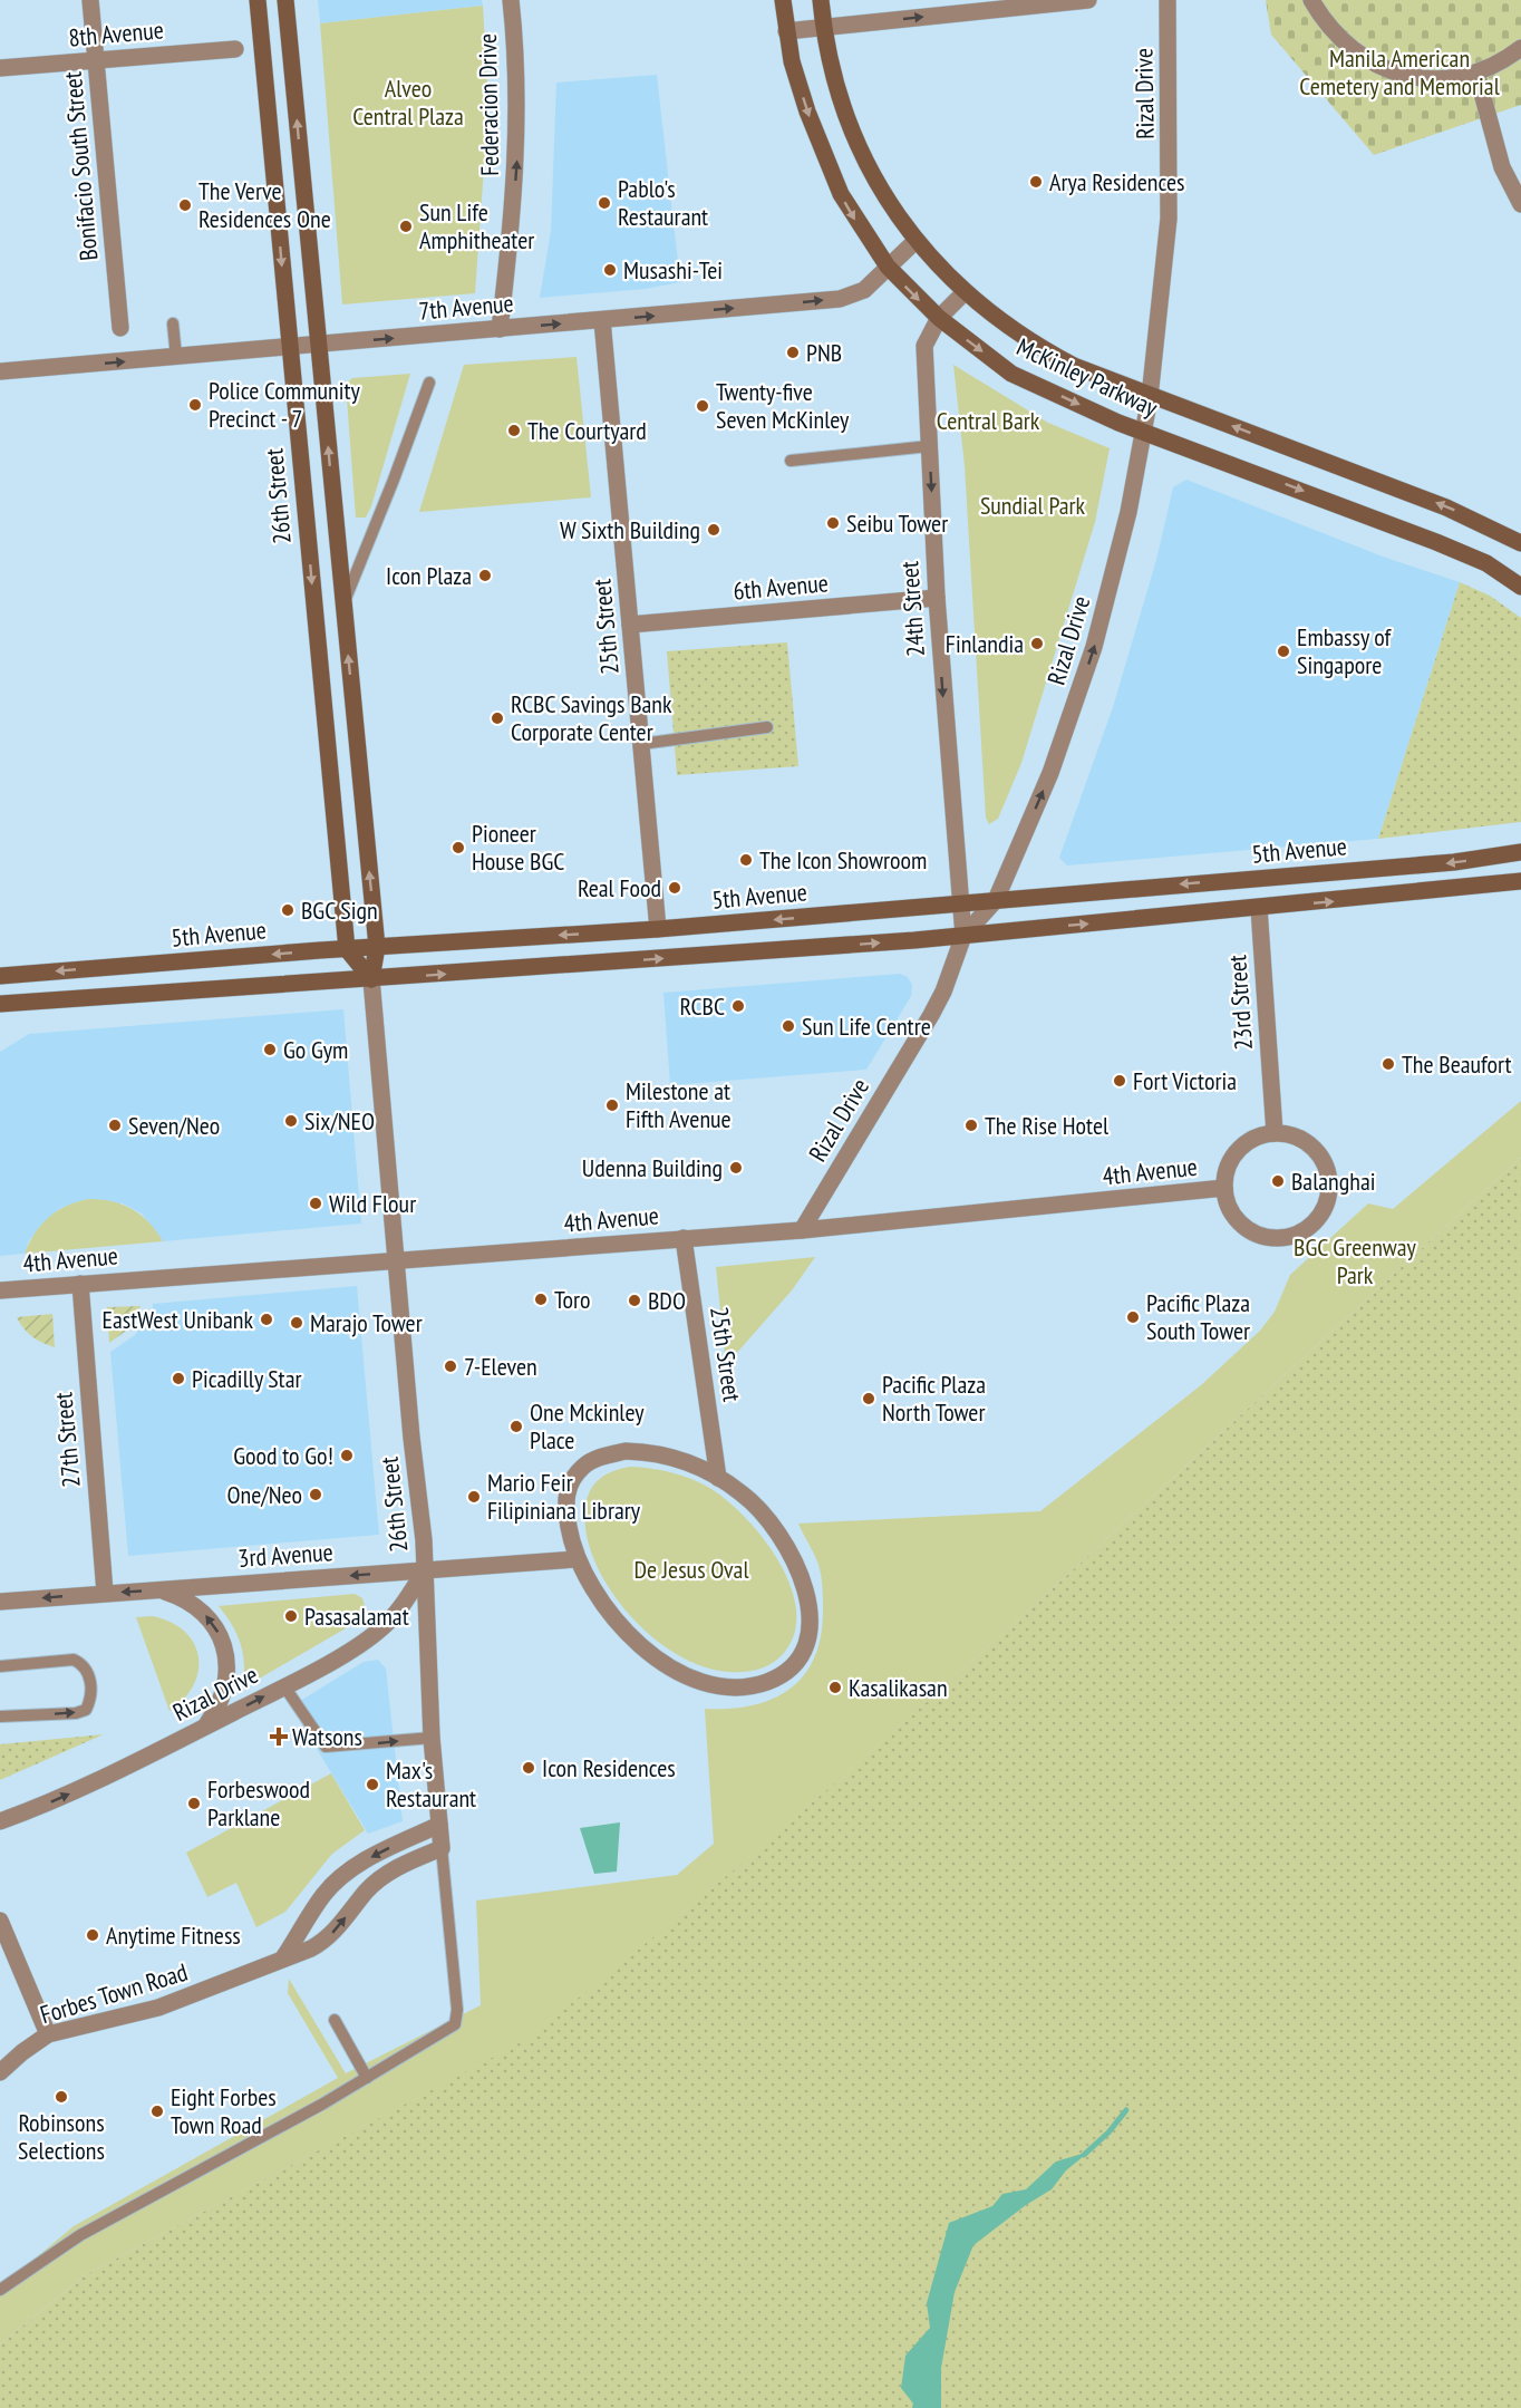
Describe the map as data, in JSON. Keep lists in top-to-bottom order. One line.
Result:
{"streets":{"main road":["McKinley Parkway","26th Street","5th Avenue"],"street":["8th Avenue","Rizal Drive","Federacion Drive","Bonifacio South Street","7th Avenue","6th Avenue","24th Street","25th Street","23rd Street","4th Avenue","27th Street","3rd Avenue","Forbes Town Road"]},"crossings":[["8th Avenue","Bonifacio South Street"],["Rizal Drive","McKinley Parkway"],["Rizal Drive","26th Street"],["Rizal Drive","24th Street"],["Rizal Drive","5th Avenue"],["Rizal Drive","4th Avenue"],["Rizal Drive","3rd Avenue"],["Federacion Drive","7th Avenue"],["7th Avenue","McKinley Parkway"],["7th Avenue","26th Street"],["7th Avenue","25th Street"],["McKinley Parkway","24th Street"],["26th Street","5th Avenue"],["26th Street","4th Avenue"],["26th Street","3rd Avenue"],["26th Street","Forbes Town Road"],["6th Avenue","24th Street"],["6th Avenue","25th Street"],["24th Street","5th Avenue"],["25th Street","5th Avenue"],["25th Street","4th Avenue"],["25th Street","3rd Avenue"],["23rd Street","4th Avenue"],["4th Avenue","27th Street"],["27th Street","3rd Avenue"]],"one_way":["Rizal Drive","Federacion Drive","7th Avenue","24th Street","3rd Avenue"],"parks":["Manila American Cemetery and Memorial","Alveo Central Plaza","Central Bark","Sundial Park","BGC Greenway Park","De Jesus Oval"],"places":{"other":["Arya Residences","Pablo's Restaurant","The Verve Residences One","Sun Life Amphitheater","Musashi-Tei","PNB","Police Community Precinct - 7","Twenty-five Seven McKinley","The Courtyard","Seibu Tower","W Sixth Building","Icon Plaza","Finlandia","Embassy of Singapore","RCBC Savings Bank Corporate Center","Pioneer House BGC","The Icon Showroom","Real Food","BGC Sign","RCBC","Sun Life Centre","Go Gym","The Beaufort","Fort Victoria","Milestone at Fifth Avenue","Six/NEO","Seven/Neo","The Rise Hotel","Udenna Building","Balanghai","Wild Flour","Toro","BDO","Pacific Plaza South Tower","EastWest Unibank","Marajo Tower","7-Eleven","Picadilly Star","Pacific Plaza North Tower","One Mckinley Place","Good to Go!","One/Neo","Mario Feir Filipiniana Library","Pasasalamat","Kasalikasan","Icon Residences","Max's Restaurant","Forbeswood Parklane","Anytime Fitness","Robinsons Selections","Eight Forbes Town Road"],"health":["Watsons"]}}
